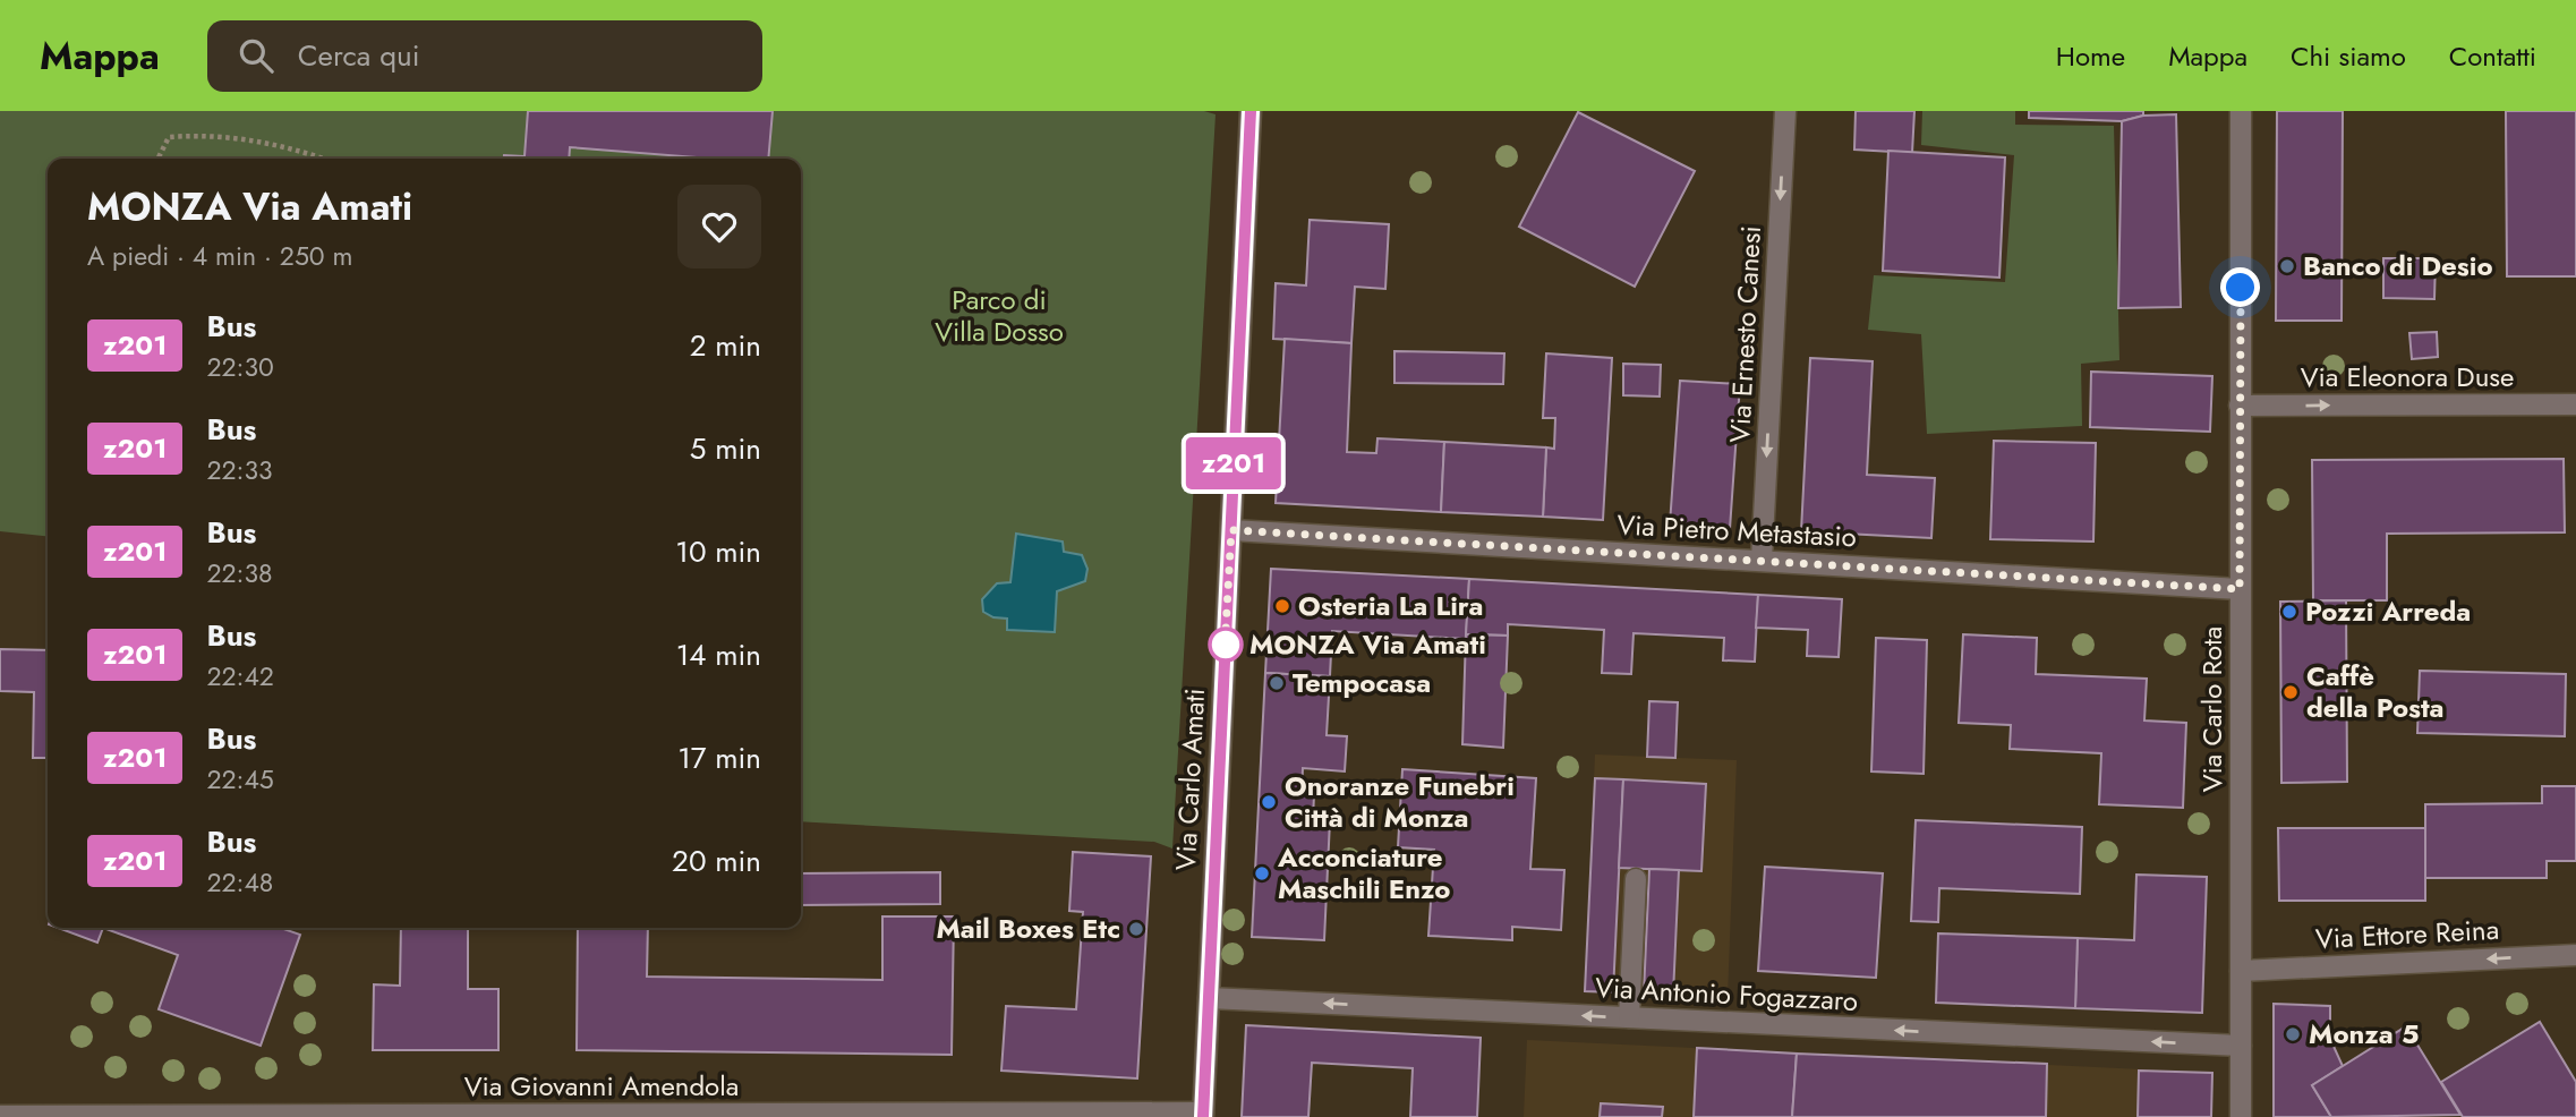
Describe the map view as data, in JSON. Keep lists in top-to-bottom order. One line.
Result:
{"streets":{"street":["Via Ernesto Canesi","Via Eleonora Duse","Via Pietro Metastasio","Via Carlo Rota","Via Carlo Amati","Via Ettore Reina","Via Antonio Fogazzaro","Via Giovanni Amendola"]},"crossings":[["Via Ernesto Canesi","Via Pietro Metastasio"],["Via Eleonora Duse","Via Carlo Rota"],["Via Pietro Metastasio","Via Carlo Rota"],["Via Pietro Metastasio","Via Carlo Amati"],["Via Carlo Rota","Via Ettore Reina"],["Via Carlo Rota","Via Antonio Fogazzaro"],["Via Carlo Amati","Via Antonio Fogazzaro"],["Via Carlo Amati","Via Giovanni Amendola"]],"one_way":["Via Ernesto Canesi","Via Eleonora Duse","Via Ettore Reina","Via Antonio Fogazzaro"],"parks":["Parco di Villa Dosso"],"places":["Banco di Desio","Osteria La Lira","Pozzi Arreda","MONZA Via Amati","Tempocasa","Caffè della Posta","Onoranze Funebri Città di Monza","Acconciature Maschili Enzo","Mail Boxes Etc","Monza 5"],"lines":["bus line z201"],"page":{"header":"Mappa","search":"Cerca qui","nav":["Home","Mappa","Chi siamo","Contatti"],"on_map":"z201","heading":["MONZA Via Amati","A piedi · 4 min · 250 m"],"list":[{"mark":"z201","name":"Bus","note":"22:30","value":"2 min"},{"mark":"z201","name":"Bus","note":"22:33","value":"5 min"},{"mark":"z201","name":"Bus","note":"22:38","value":"10 min"},{"mark":"z201","name":"Bus","note":"22:42","value":"14 min"},{"mark":"z201","name":"Bus","note":"22:45","value":"17 min"},{"mark":"z201","name":"Bus","note":"22:48","value":"20 min"}]}}
